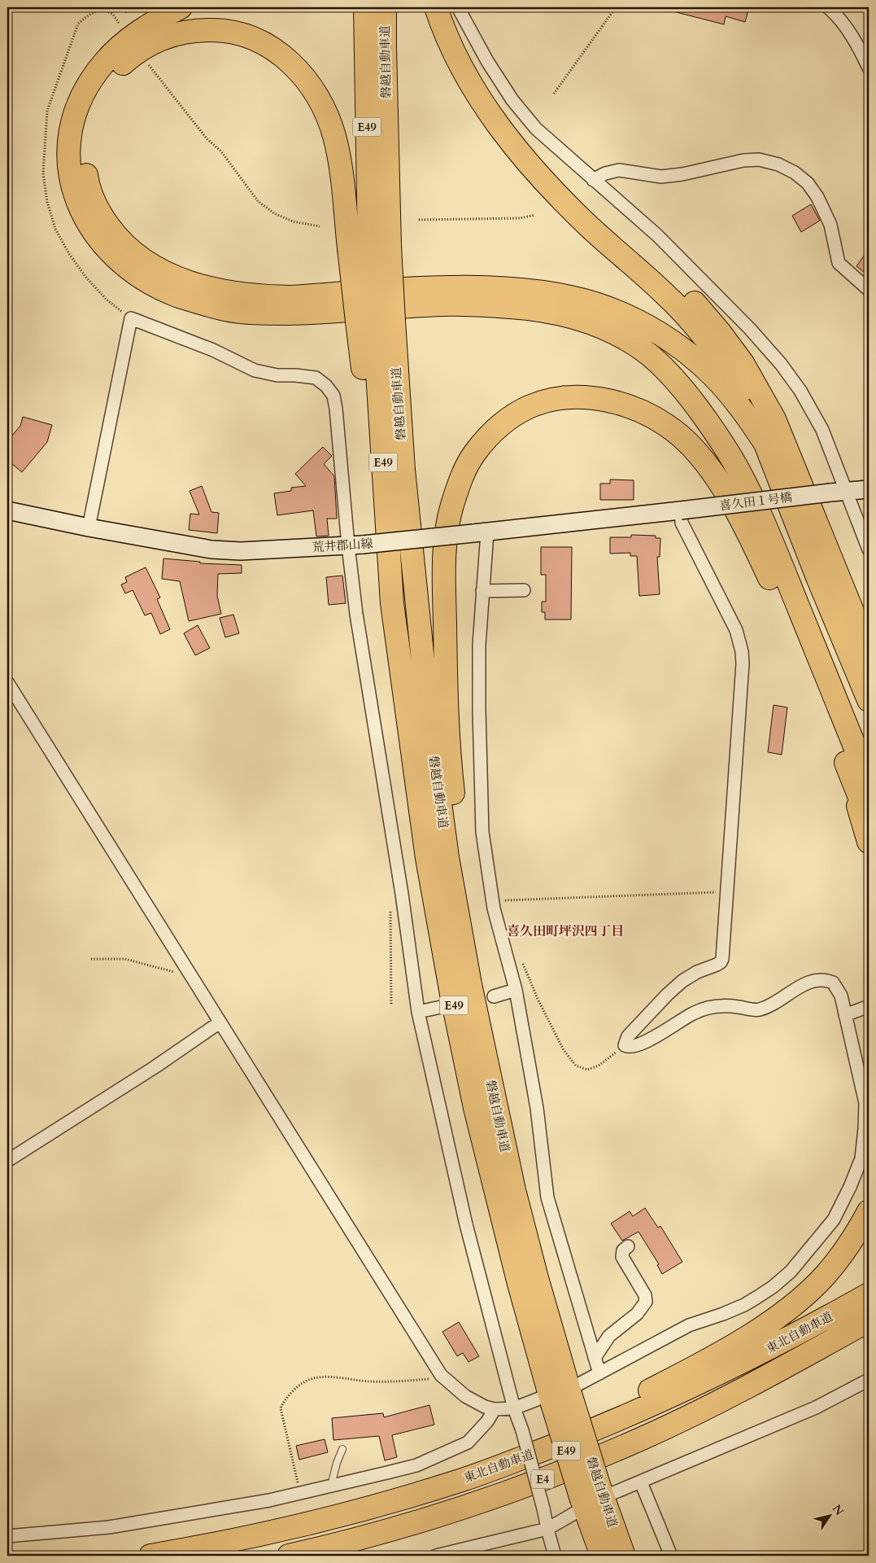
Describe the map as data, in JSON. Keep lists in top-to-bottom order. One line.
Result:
{"streets":{"highway":["磐越自動車道","E49","東北自動車道","E4"],"main road":["喜久田１号橋","荒井郡山線"]},"crossings":[["喜久田１号橋","荒井郡山線"]],"districts":["喜久田町坪沢四丁目"],"north":"top right"}
